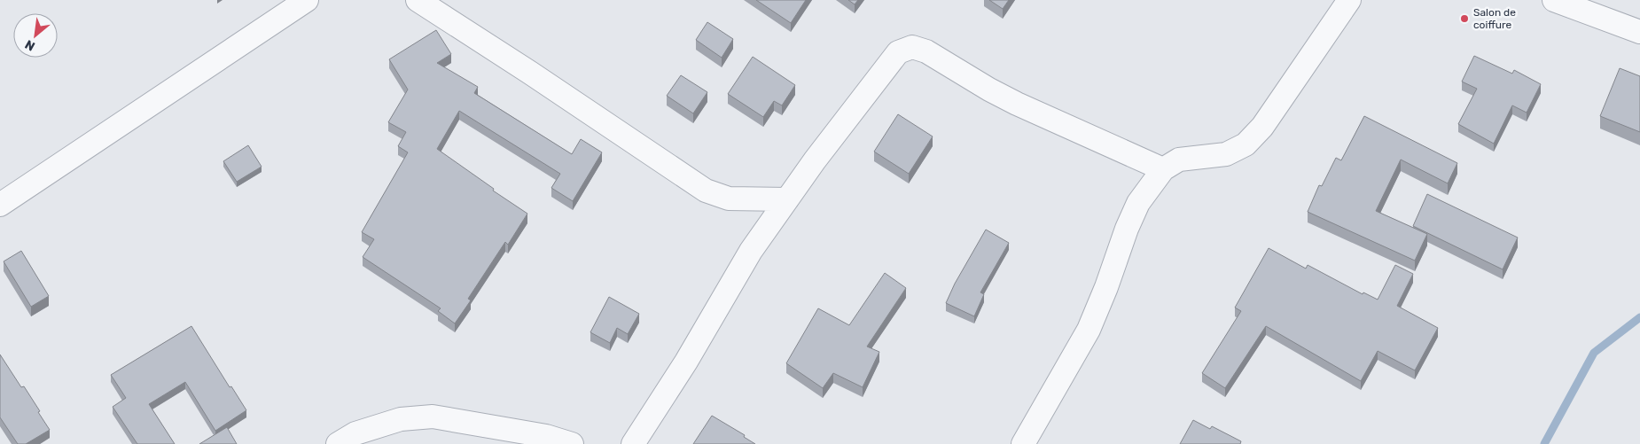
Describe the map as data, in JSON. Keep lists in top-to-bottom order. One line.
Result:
{"places":["Salon de coiffure"],"north":"bottom left"}
